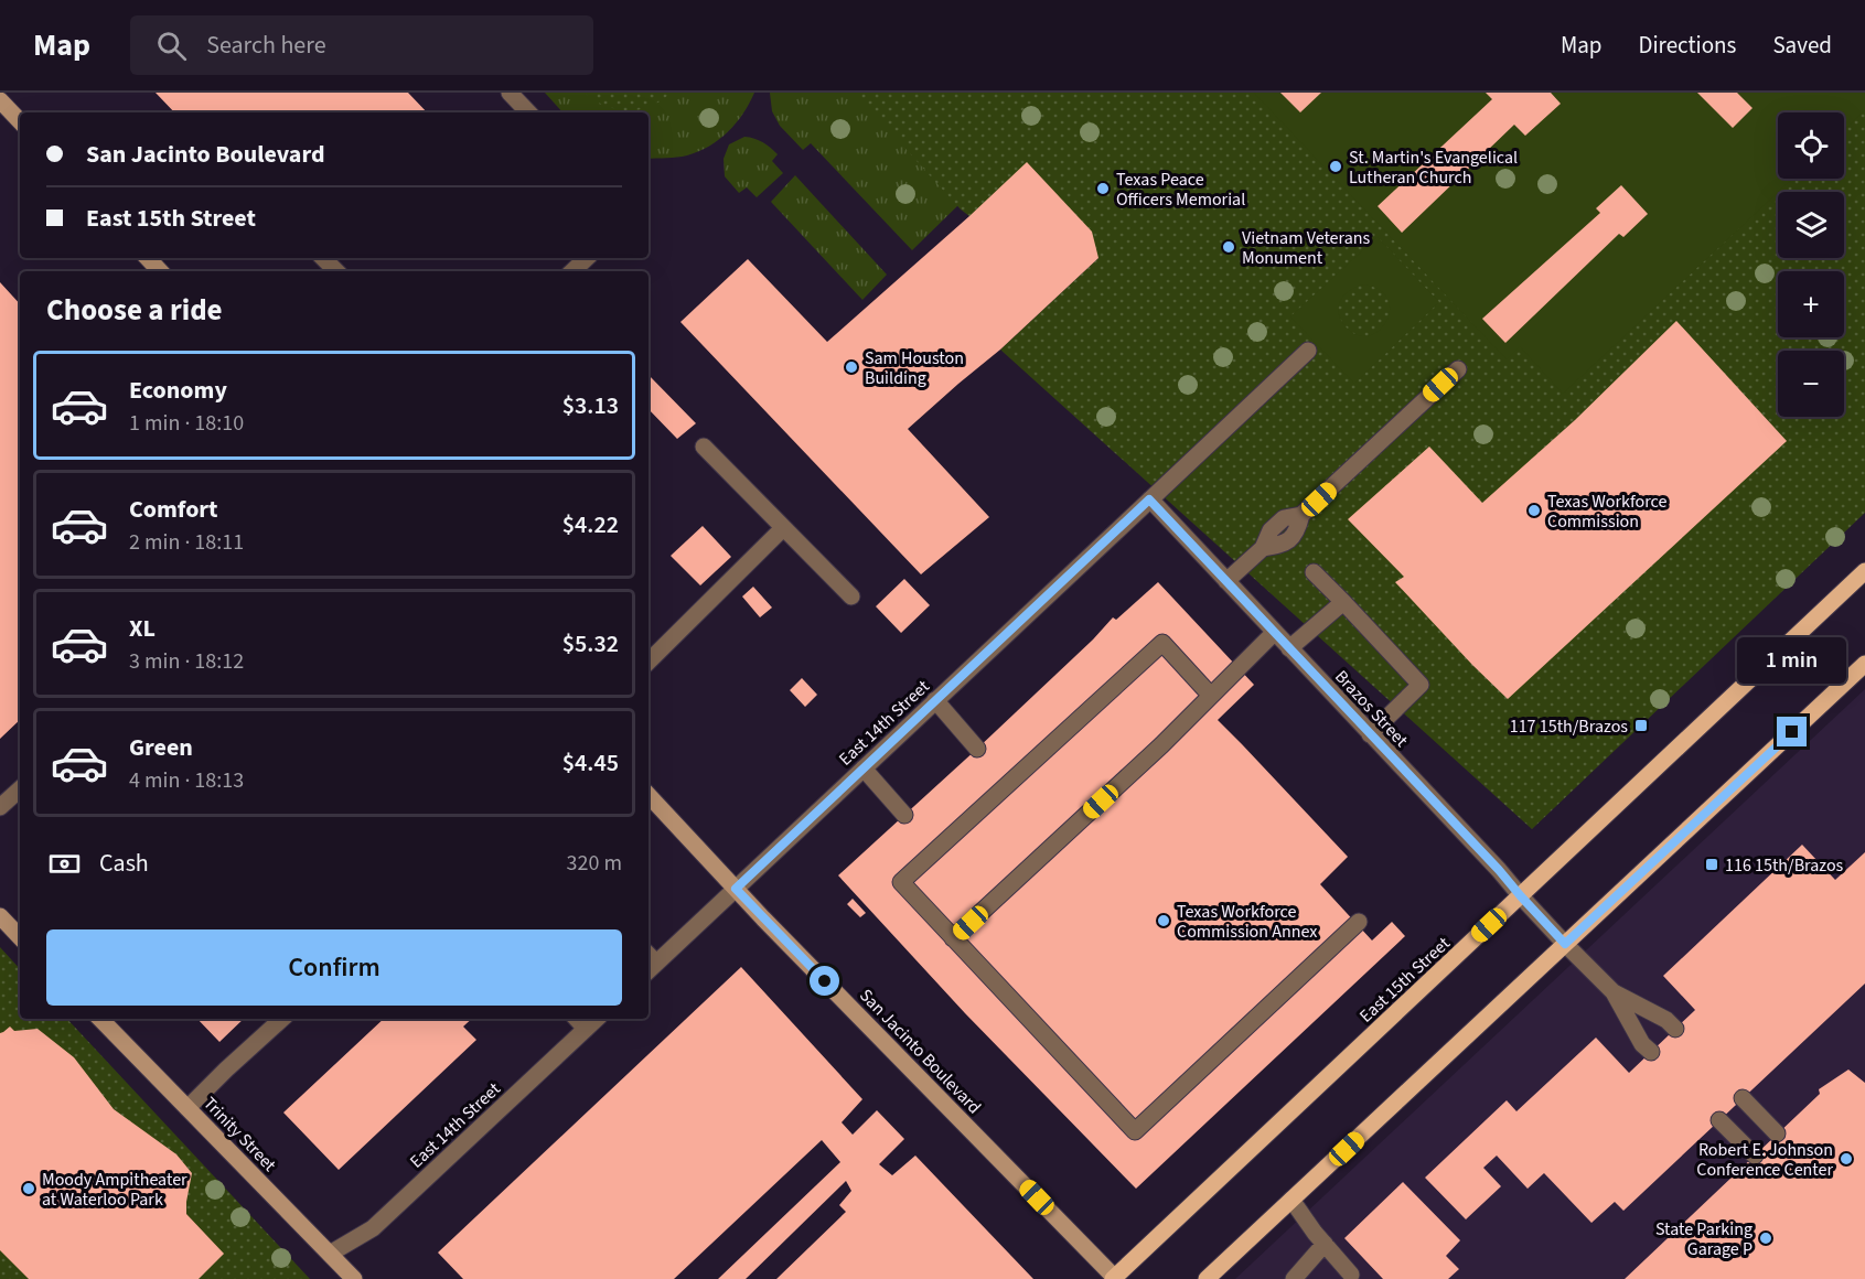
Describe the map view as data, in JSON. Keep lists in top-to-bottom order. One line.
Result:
{"streets":{"main road":["East 15th Street","San Jacinto Boulevard","Trinity Street"],"street":["Brazos Street","East 14th Street"]},"crossings":[["Brazos Street","East 14th Street"],["Brazos Street","East 15th Street"],["East 14th Street","San Jacinto Boulevard"],["East 14th Street","Trinity Street"],["East 15th Street","San Jacinto Boulevard"]],"places":{"other":["St. Martin's Evangelical Lutheran Church","Texas Peace Officers Memorial","Vietnam Veterans Monument","Sam Houston Building","Texas Workforce Commission","Texas Workforce Commission Annex","Robert E. Johnson Conference Center","Moody Ampitheater at Waterloo Park","State Parking Garage P"],"transit":["117 15th/Brazos","116 15th/Brazos"]},"page":{"header":"Map","search":"Search here","nav":["Map","Directions","Saved"],"map_buttons":["+","−"],"banner":["San Jacinto Boulevard","East 15th Street"],"heading":"Choose a ride","list":[{"name":"Economy","note":"1 min · 18:10","value":"$3.13"},{"name":"Comfort","note":"2 min · 18:11","value":"$4.22"},{"name":"XL","note":"3 min · 18:12","value":"$5.32"},{"name":"Green","note":"4 min · 18:13","value":"$4.45"}],"bubble":"1 min","pay":["Cash","320 m"],"buttons":"Confirm"}}
